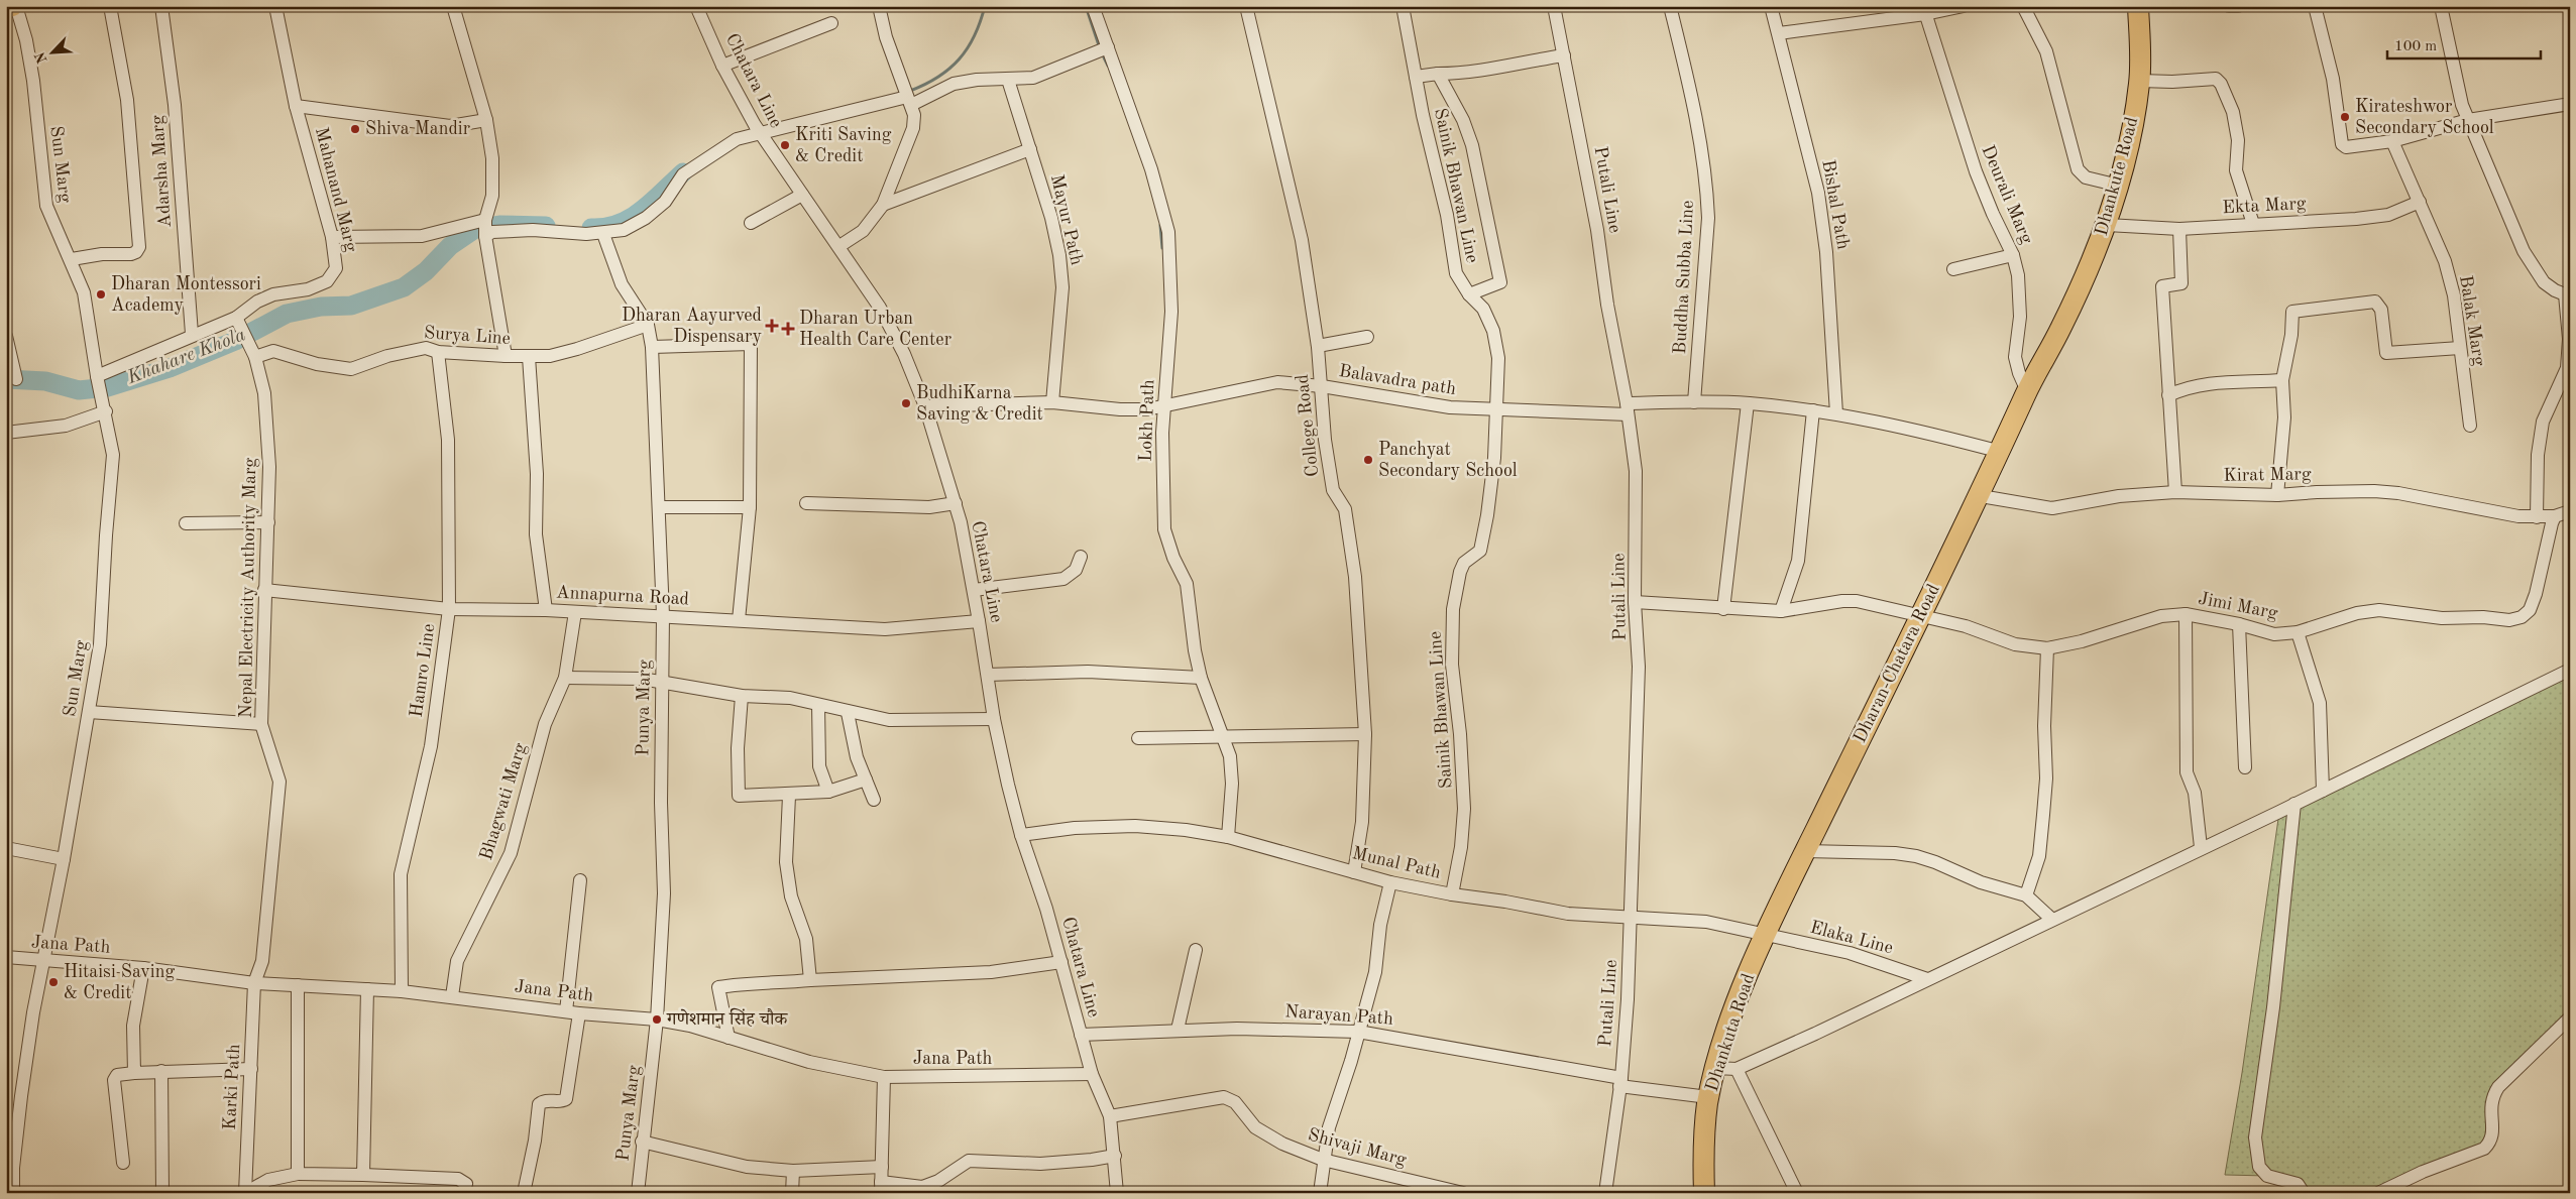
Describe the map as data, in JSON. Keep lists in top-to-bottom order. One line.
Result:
{"streets":{"main road":["Dhankute Road","Dharan-Chatara Road","Dhankuta Road"],"street":["Chatara Line","Sun Marg","Adarsha Marg","Sainik Bhawan Line","Mahanand Marg","Putali Line","Deurali Marg","Bishal Path","Ekta Marg","Mayur Path","Buddha Subba Line","Balak Marg","Surya Line","Balavadra path","Lokh Path","College Road","Kirat Marg","Nepal Electricity Authority Marg","Annapurna Road","Jimi Marg","Hamro Line","Punya Marg","Bhagwati Marg","Munal Path","Elaka Line","Jana Path","Narayan Path","Karki Path","Shivaji Marg"]},"crossings":[["Chatara Line","Balavadra path"],["Chatara Line","Annapurna Road"],["Chatara Line","Munal Path"],["Chatara Line","Jana Path"],["Chatara Line","Narayan Path"],["Chatara Line","Shivaji Marg"],["Sun Marg","Mahanand Marg"],["Sun Marg","Jana Path"],["Adarsha Marg","Mahanand Marg"],["Dhankute Road","Deurali Marg"],["Dhankute Road","Ekta Marg"],["Dhankute Road","Dharan-Chatara Road"],["Sainik Bhawan Line","Balavadra path"],["Sainik Bhawan Line","Munal Path"],["Mahanand Marg","Nepal Electricity Authority Marg"],["Putali Line","Balavadra path"],["Putali Line","Jimi Marg"],["Putali Line","Munal Path"],["Putali Line","Narayan Path"],["Deurali Marg","Dharan-Chatara Road"],["Bishal Path","Balavadra path"],["Ekta Marg","Balak Marg"],["Mayur Path","Balavadra path"],["Buddha Subba Line","Balavadra path"],["Surya Line","Nepal Electricity Authority Marg"],["Surya Line","Hamro Line"],["Surya Line","Punya Marg"],["Balavadra path","Lokh Path"],["Balavadra path","College Road"],["Balavadra path","Dharan-Chatara Road"],["Lokh Path","Munal Path"],["College Road","Munal Path"],["Kirat Marg","Jimi Marg"],["Kirat Marg","Dharan-Chatara Road"],["Nepal Electricity Authority Marg","Annapurna Road"],["Nepal Electricity Authority Marg","Jana Path"],["Nepal Electricity Authority Marg","Karki Path"],["Annapurna Road","Hamro Line"],["Annapurna Road","Punya Marg"],["Annapurna Road","Bhagwati Marg"],["Jimi Marg","Dharan-Chatara Road"],["Dharan-Chatara Road","Munal Path"],["Dharan-Chatara Road","Elaka Line"],["Dharan-Chatara Road","Dhankuta Road"],["Hamro Line","Jana Path"],["Punya Marg","Jana Path"],["Bhagwati Marg","Jana Path"],["Munal Path","Elaka Line"],["Munal Path","Dhankuta Road"],["Elaka Line","Dhankuta Road"],["Jana Path","Karki Path"],["Narayan Path","Dhankuta Road"]],"water":["Khahare Khola"],"places":{"other":["Kirateshwor Secondary School","Shiva Mandir","Kriti Saving & Credit","Dharan Montessori Academy","BudhiKarna Saving & Credit","Panchyat Secondary School","Hitaisi Saving & Credit","गणेशमान सिंह चौक"],"health":["Dharan Aayurved Dispensary","Dharan Urban Health Care Center"]},"scale_bar":"100 m","north":"bottom left"}
